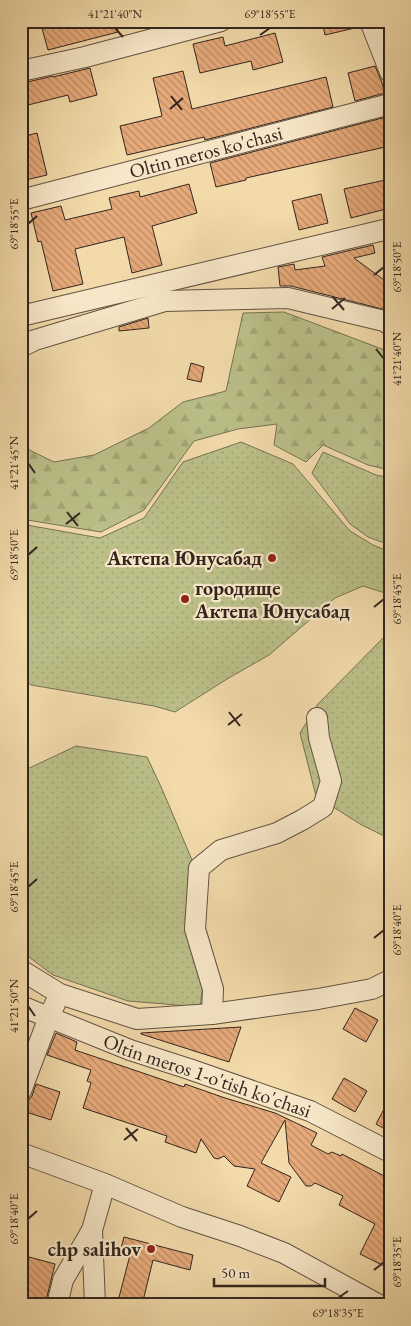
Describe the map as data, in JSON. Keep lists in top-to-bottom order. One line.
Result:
{"streets":{"street":["Oltin meros ko'chasi","Oltin meros 1-o'tish ko'chasi"]},"places":["Актепа Юнусабад","городище Актепа Юнусабад","chp salihov"],"scale_bar":"50 m","coordinates":["41°21'40\"N","69°18'55\"E","69°18'50\"E","41°21'45\"N","69°18'45\"E","69°18'40\"E","41°21'50\"N","69°18'35\"E"]}
